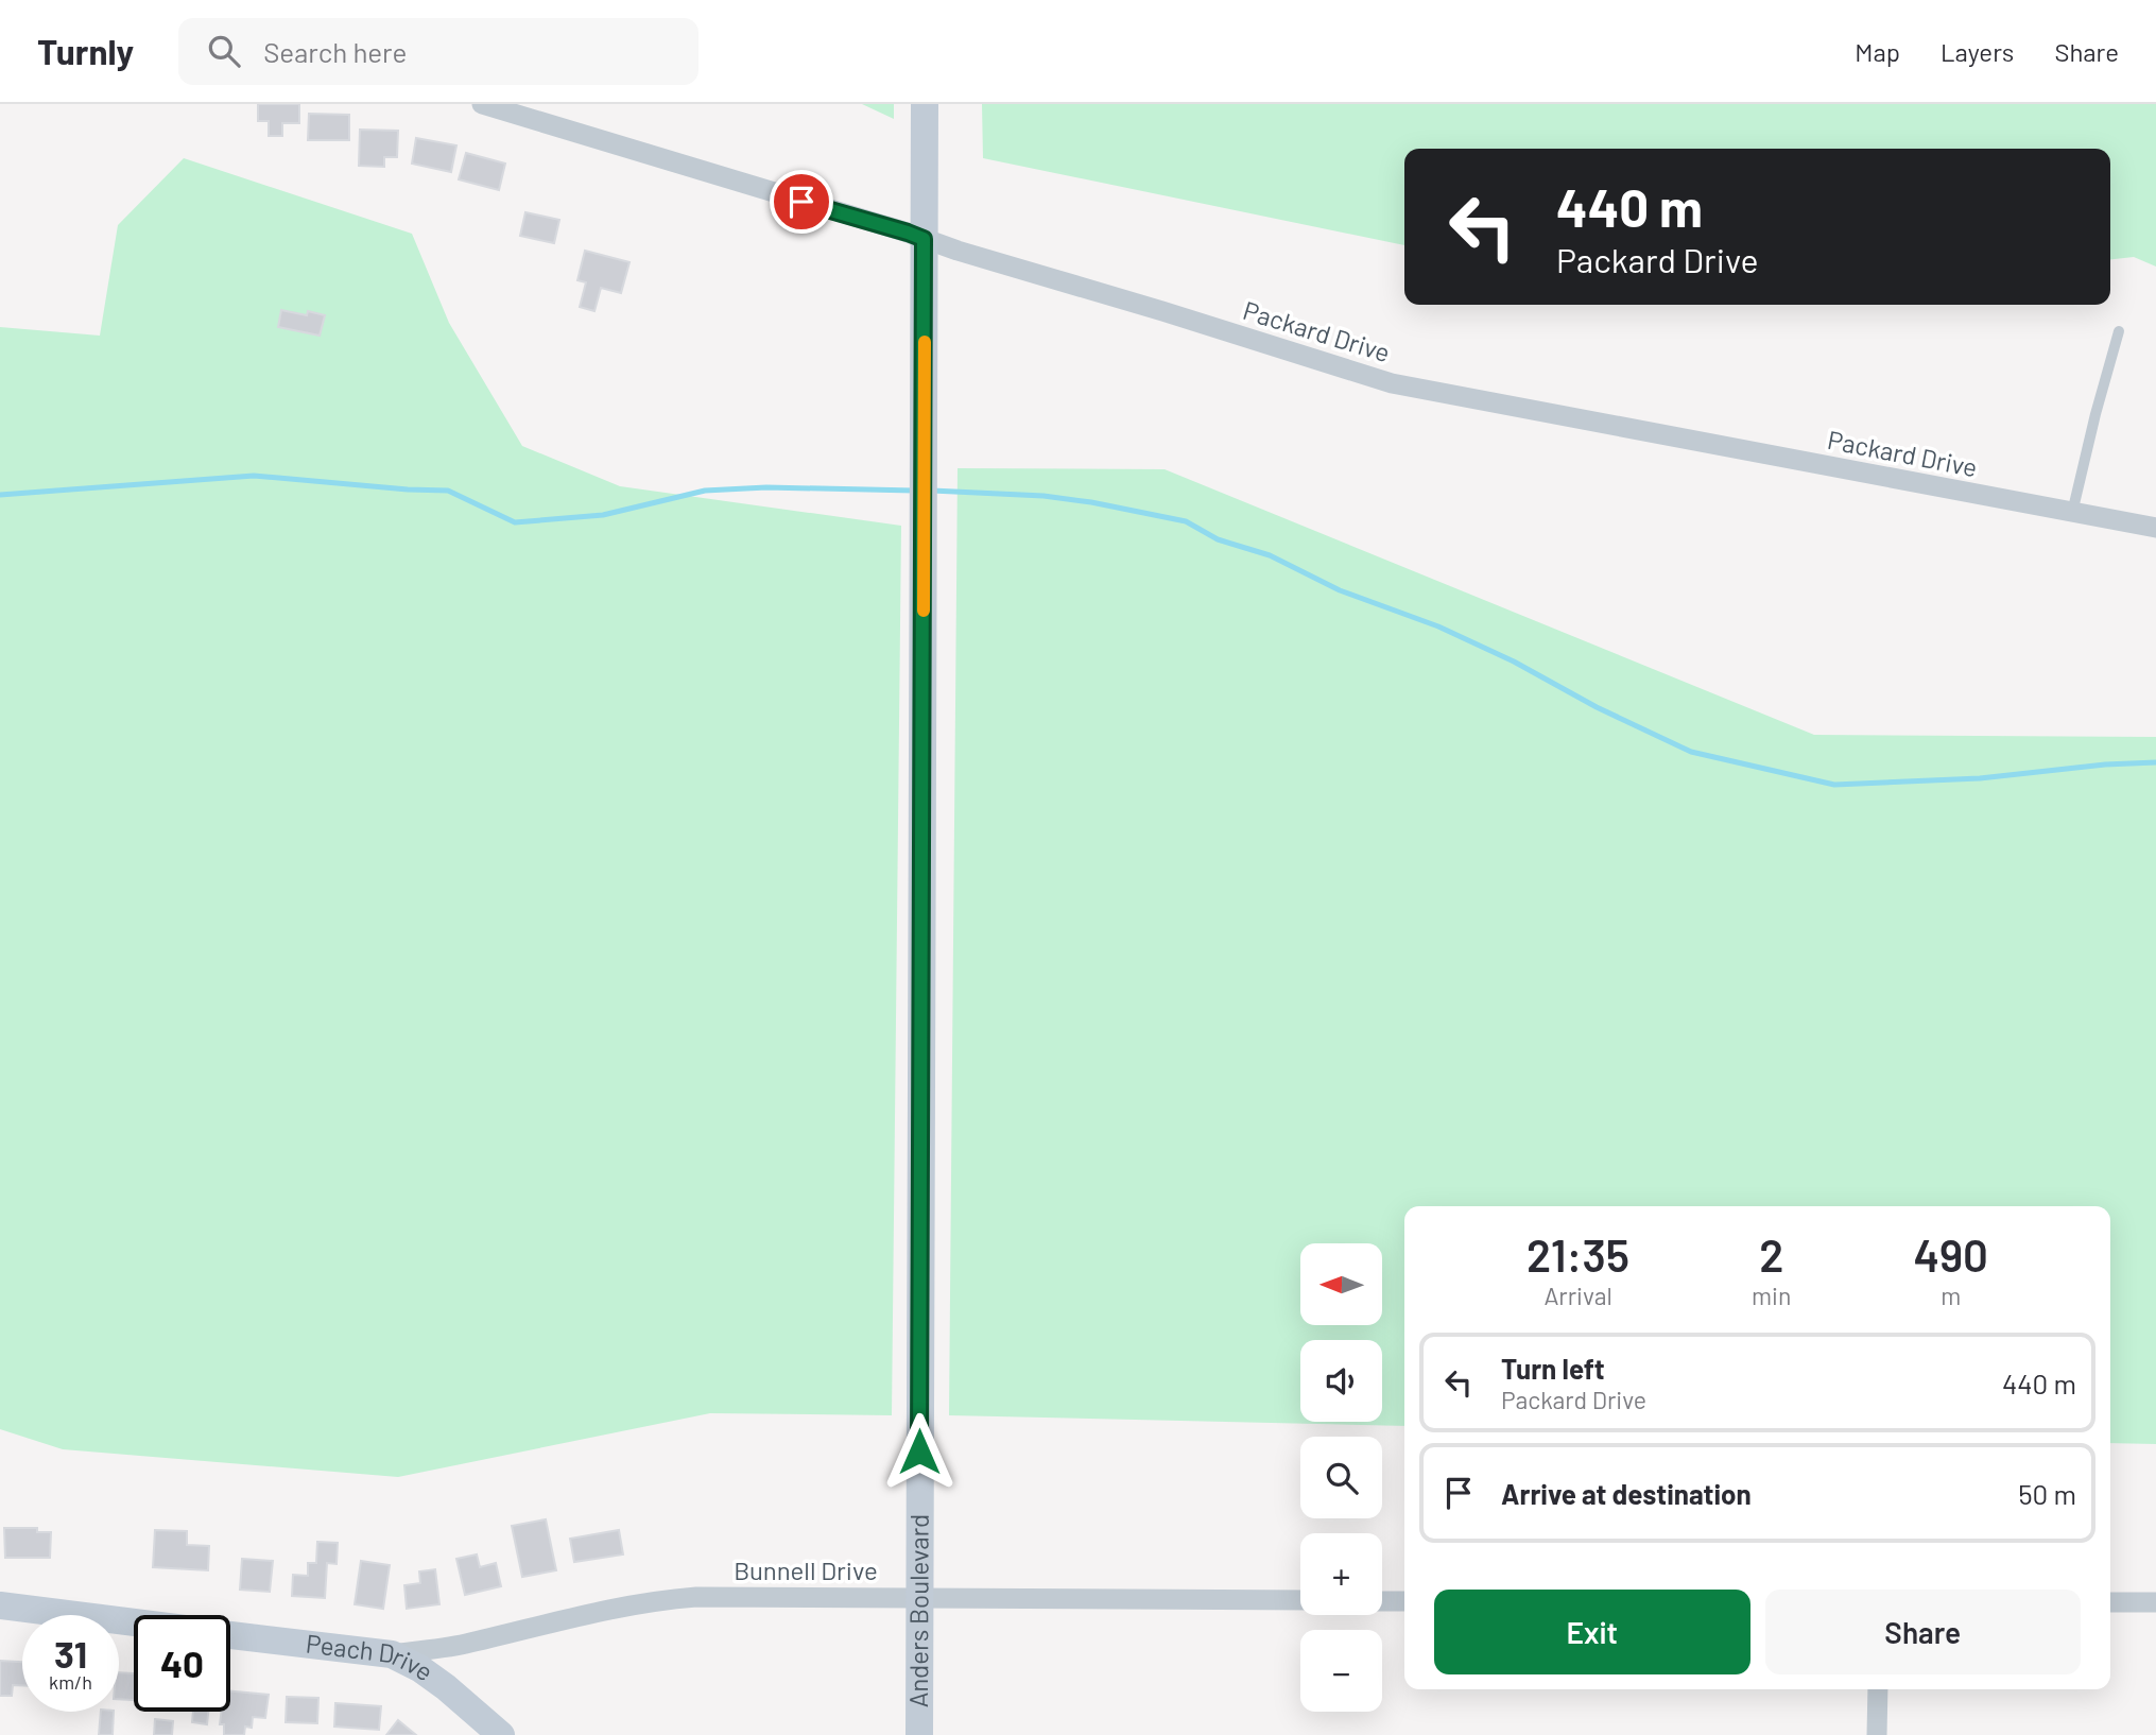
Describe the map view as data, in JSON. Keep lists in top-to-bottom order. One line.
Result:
{"streets":{"street":["Packard Drive","Bunnell Drive","Anders Boulevard","Peach Drive"]},"crossings":[["Packard Drive","Anders Boulevard"],["Bunnell Drive","Anders Boulevard"],["Bunnell Drive","Peach Drive"]],"north":"left","page":{"header":"Turnly","search":"Search here","nav":["Map","Layers","Share"],"turn":["440 m","Packard Drive"],"eta":["21:35","Arrival","2","min","490","m"],"map_buttons":["+","−"],"list":[{"name":"Turn left","note":"Packard Drive","value":"440 m"},{"name":"Arrive at destination","value":"50 m"}],"buttons":["Exit","Share"],"speed":"31 km/h","limit":"40"}}
